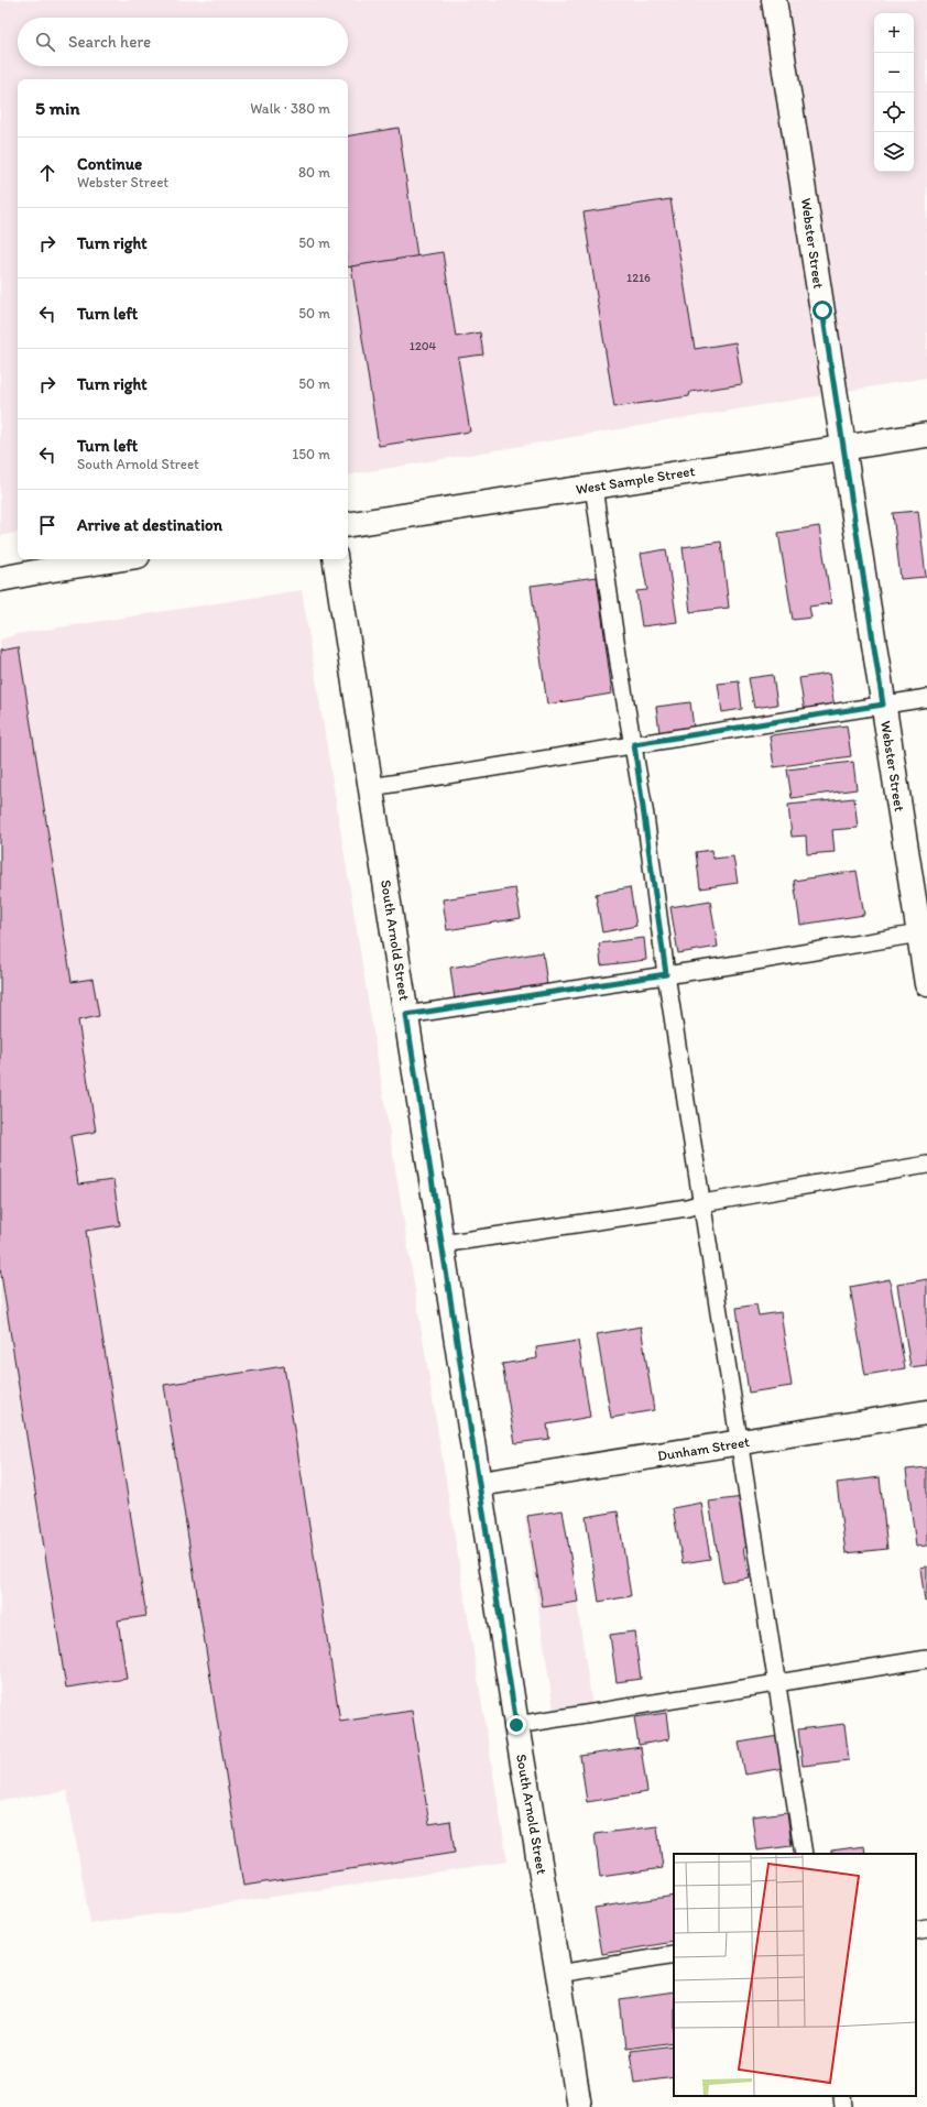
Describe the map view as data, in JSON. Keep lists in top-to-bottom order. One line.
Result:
{"streets":{"street":["Webster Street","West Sample Street","South Arnold Street","Dunham Street"]},"crossings":[["Webster Street","West Sample Street"],["South Arnold Street","Dunham Street"]],"house_numbers":["1216","1204"],"page":{"map_buttons":["+","−"],"search":"Search here","heading":["5 min","Walk · 380 m"],"list":[["Continue","Webster Street","80 m"],["Turn right","50 m"],["Turn left","50 m"],["Turn right","50 m"],["Turn left","South Arnold Street","150 m"],"Arrive at destination"]}}
